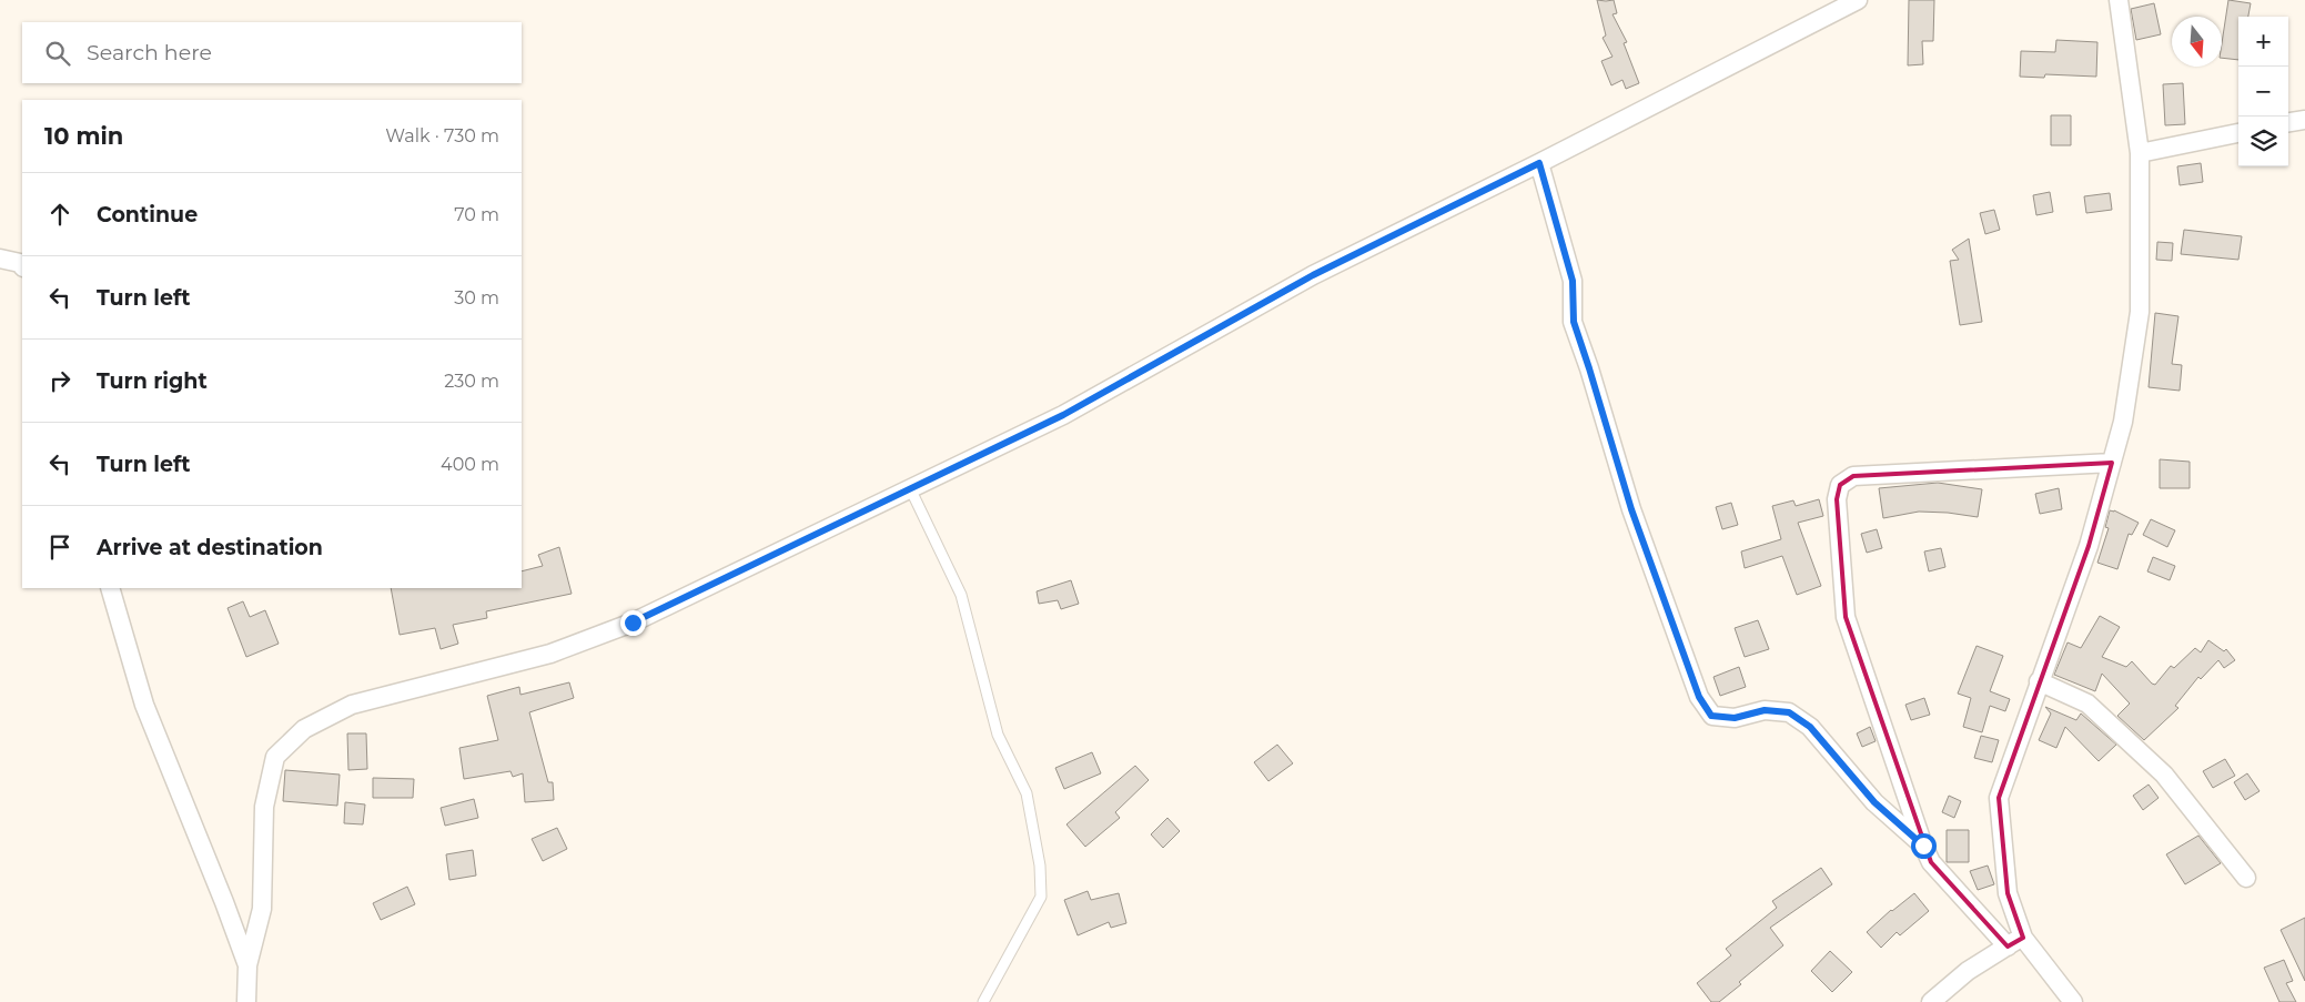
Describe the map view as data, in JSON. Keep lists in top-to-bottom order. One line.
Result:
{"north":"bottom","page":{"map_buttons":["+","−"],"search":"Search here","heading":["10 min","Walk · 730 m"],"list":[["Continue","70 m"],["Turn left","30 m"],["Turn right","230 m"],["Turn left","400 m"],"Arrive at destination"]}}
